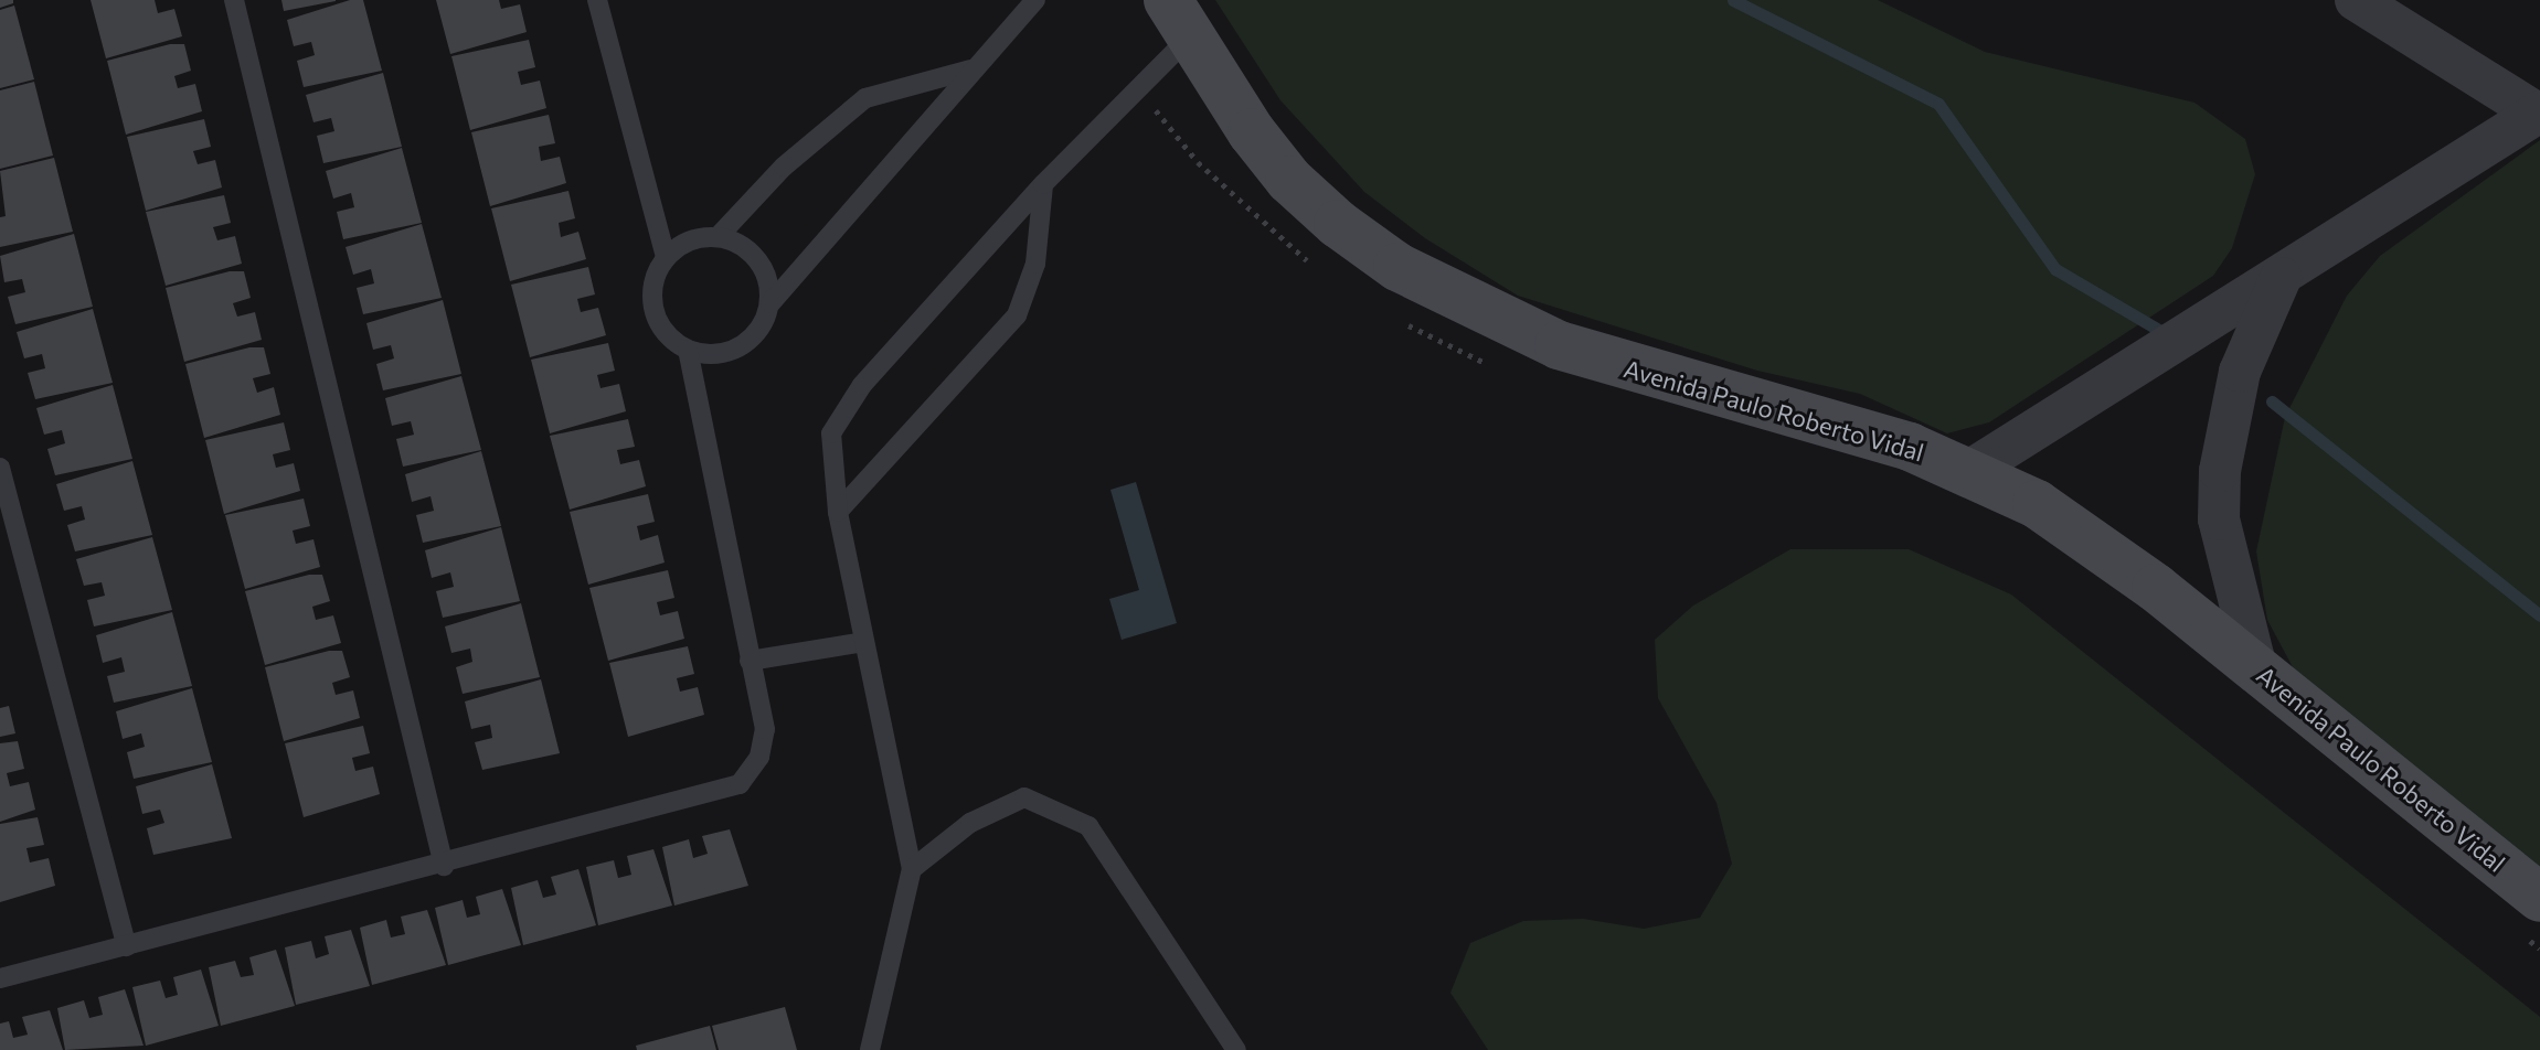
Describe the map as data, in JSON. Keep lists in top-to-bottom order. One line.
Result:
{"streets":{"street":["Avenida Paulo Roberto Vidal"]}}
